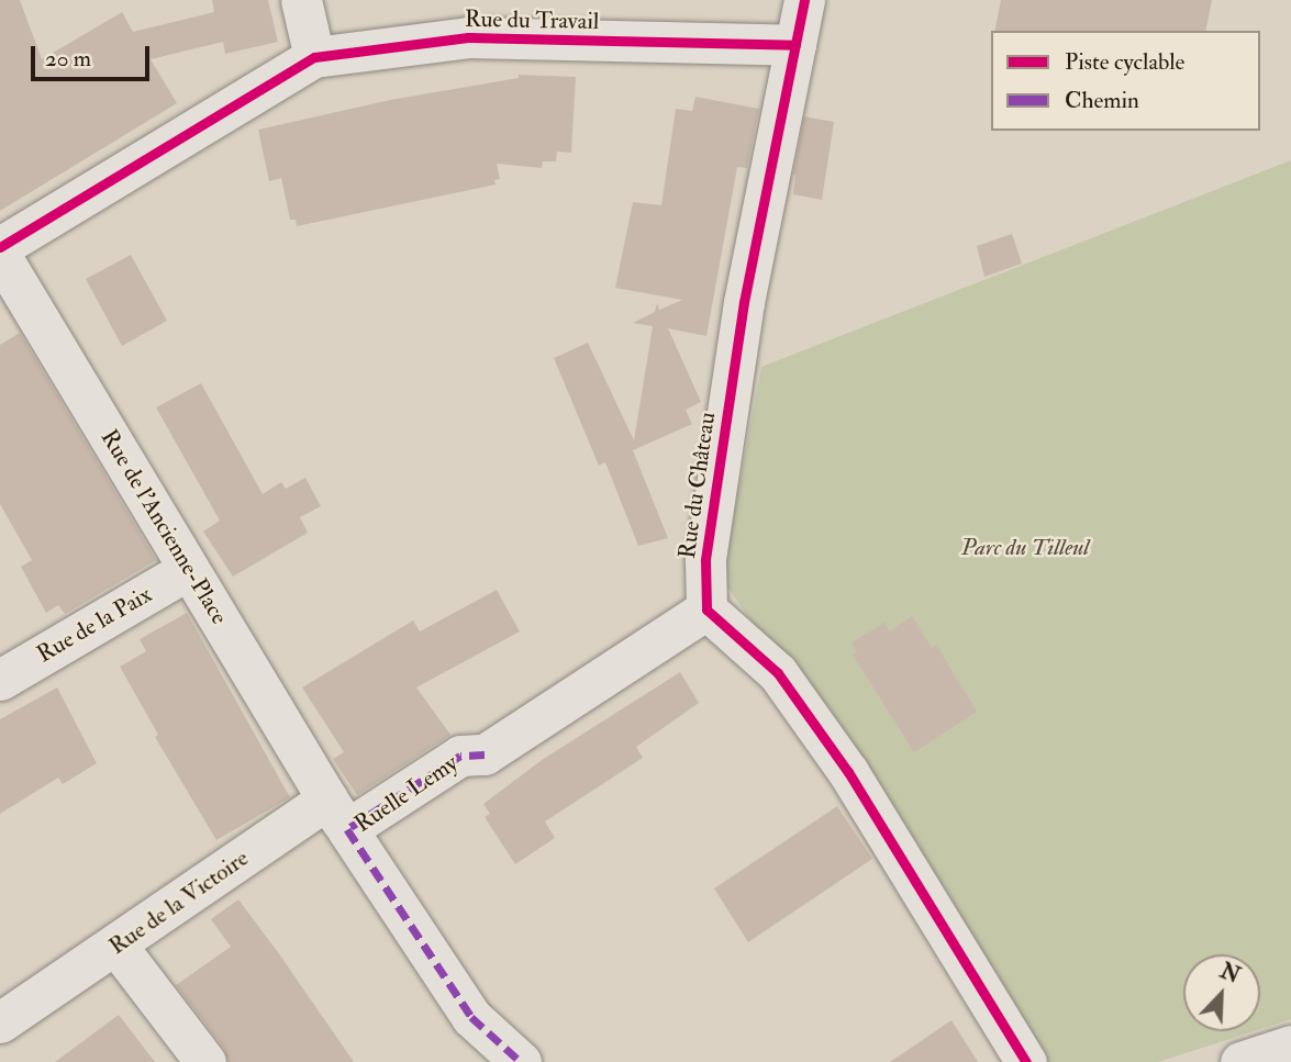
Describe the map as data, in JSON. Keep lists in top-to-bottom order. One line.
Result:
{"streets":{"street":["Rue du Travail","Rue du Château","Rue de l'Ancienne-Place","Rue de la Paix","Ruelle Lemy","Rue de la Victoire"]},"crossings":[["Rue du Travail","Rue du Château"],["Rue du Château","Ruelle Lemy"],["Rue de l'Ancienne-Place","Rue de la Paix"],["Rue de l'Ancienne-Place","Ruelle Lemy"],["Rue de l'Ancienne-Place","Rue de la Victoire"],["Ruelle Lemy","Rue de la Victoire"]],"parks":["Parc du Tilleul"],"legend":["Piste cyclable","Chemin"],"scale_bar":"20 m","north":"top right"}
